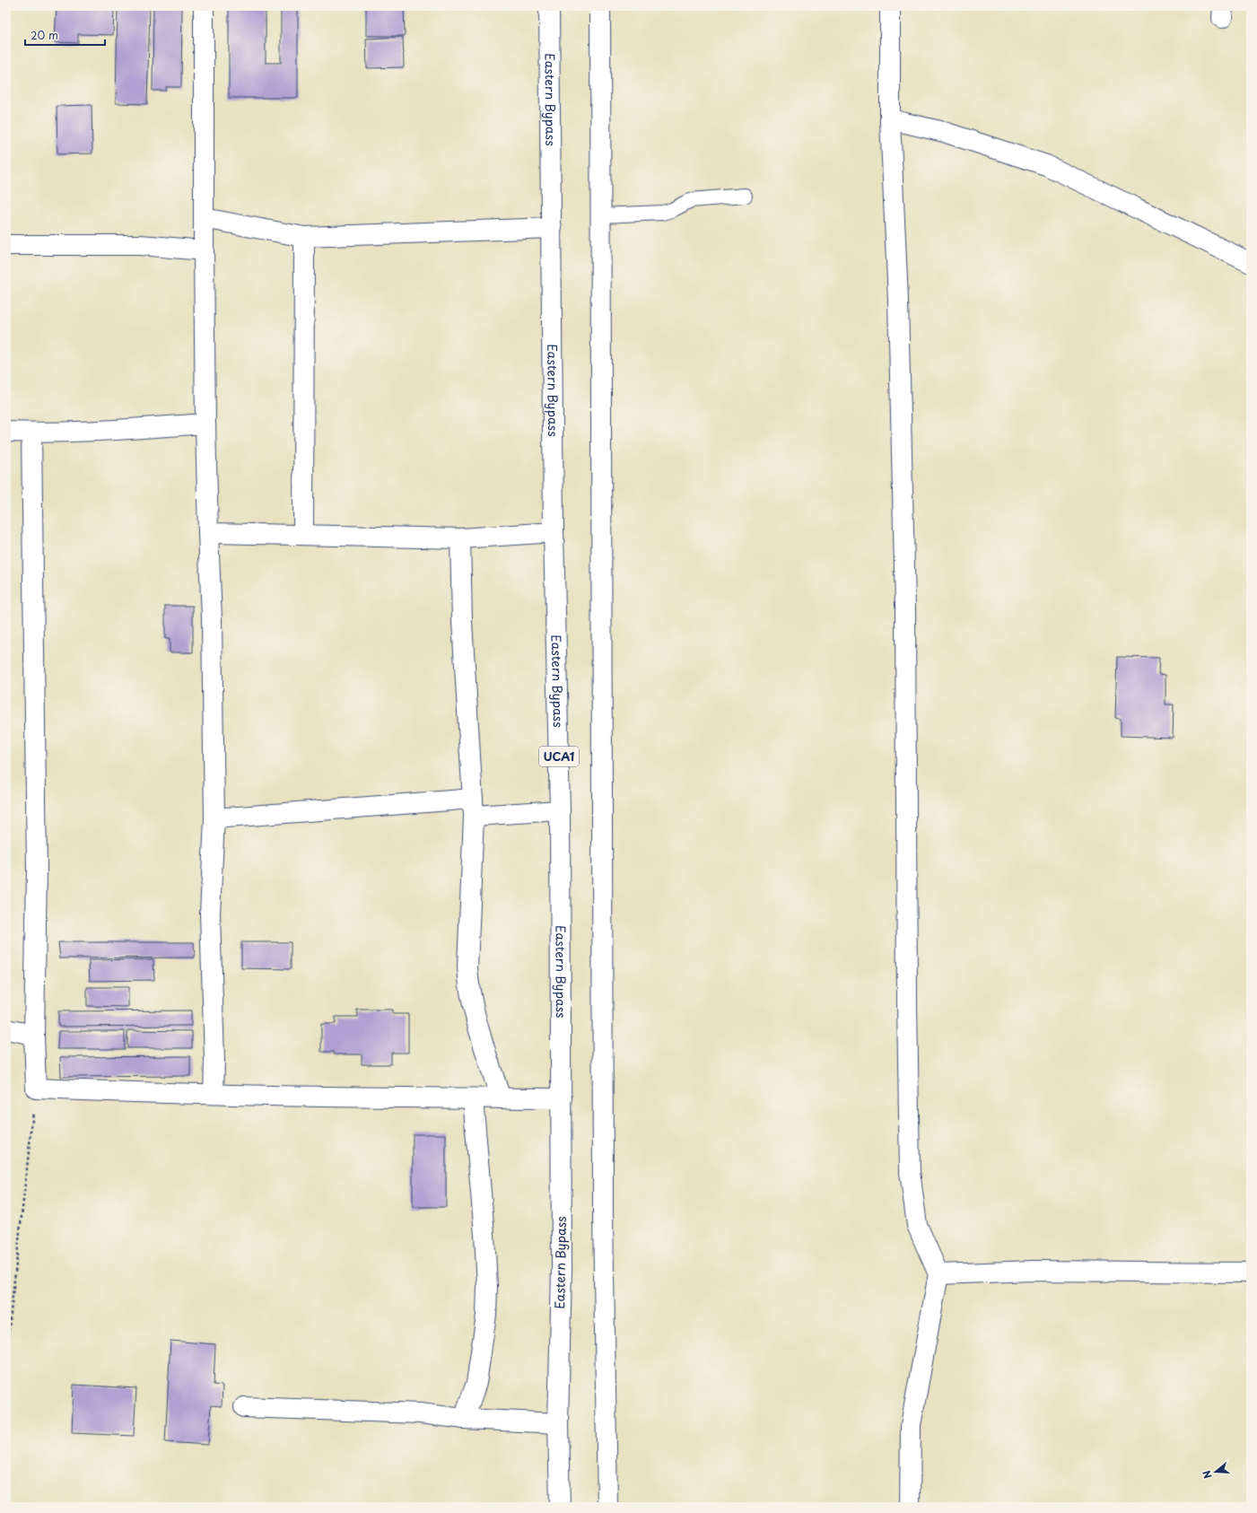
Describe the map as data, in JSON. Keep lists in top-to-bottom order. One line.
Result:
{"streets":{"street":["Eastern Bypass","UCA1"]},"scale_bar":"20 m","north":"left"}
